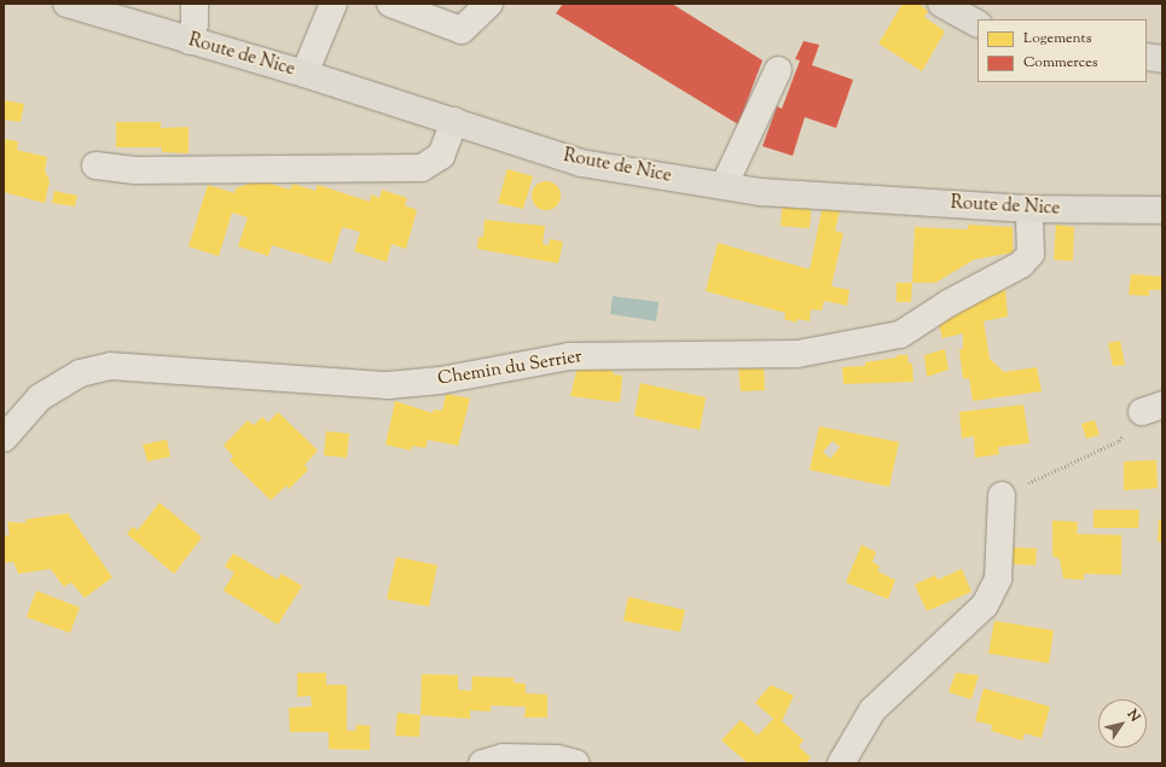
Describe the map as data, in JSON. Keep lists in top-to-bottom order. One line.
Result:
{"streets":{"main road":["Route de Nice"],"street":["Chemin du Serrier"]},"crossings":[["Route de Nice","Chemin du Serrier"]],"legend":["Logements","Commerces"],"north":"top right"}
